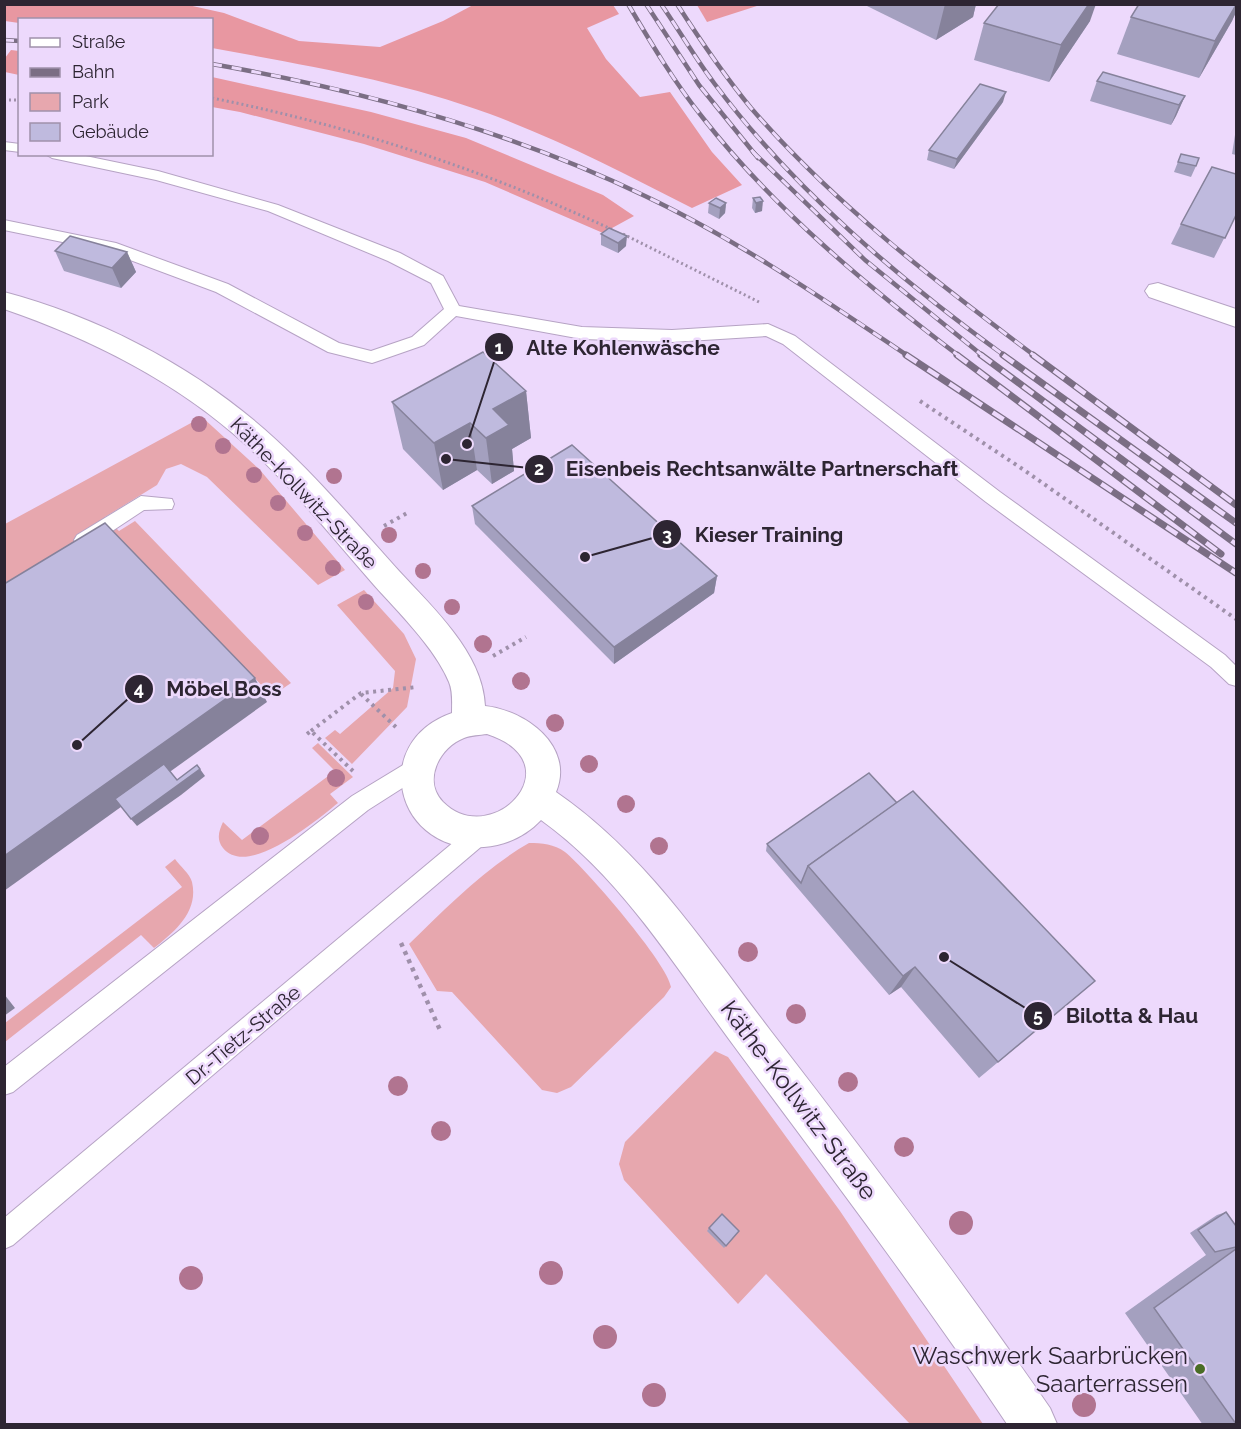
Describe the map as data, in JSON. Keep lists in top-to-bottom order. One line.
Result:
{"streets":{"street":["Käthe-Kollwitz-Straße"],"lane":["Dr.-Tietz-Straße"]},"crossings":[["Käthe-Kollwitz-Straße","Dr.-Tietz-Straße"]],"places":["Alte Kohlenwäsche","Eisenbeis Rechtsanwälte Partnerschaft","Kieser Training","Möbel Boss","Bilotta & Hau","Waschwerk Saarbrücken Saarterrassen"],"legend":["Straße","Bahn","Park","Gebäude"]}
